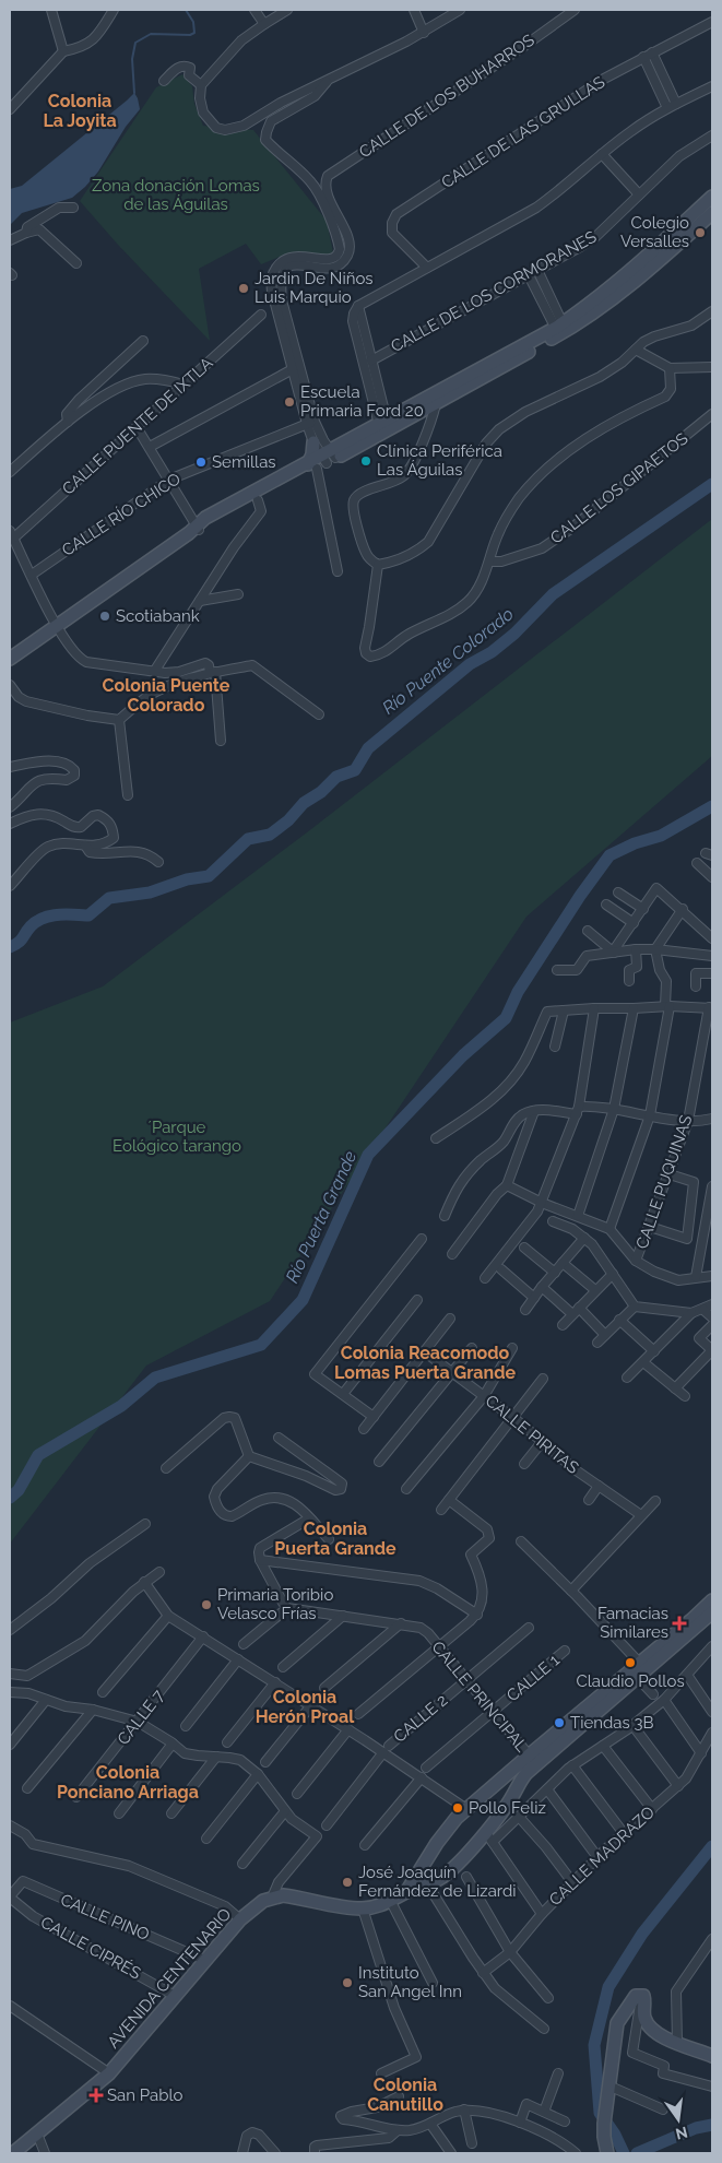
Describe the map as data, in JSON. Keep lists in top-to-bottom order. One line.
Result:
{"streets":{"main road":["AVENIDA CENTENARIO"],"street":["CALLE DE LOS BUHARROS","CALLE DE LAS GRULLAS","CALLE DE LOS CORMORANES","CALLE PUENTE DE IXTLA","CALLE LOS GIPAETOS","CALLE RÍO CHICO","CALLE PUQUINAS","CALLE PIRITAS","CALLE 1","CALLE PRINCIPAL","CALLE 7","CALLE 2","CALLE MADRAZO","CALLE PINO","CALLE CIPRÉS"]},"crossings":[["CALLE DE LOS BUHARROS","CALLE RÍO CHICO"],["CALLE 1","CALLE PRINCIPAL"],["CALLE PRINCIPAL","CALLE 2"],["CALLE PINO","CALLE CIPRÉS"],["CALLE PINO","AVENIDA CENTENARIO"],["CALLE CIPRÉS","AVENIDA CENTENARIO"]],"districts":["Colonia La Joyita","Colonia Puente Colorado","Colonia Reacomodo Lomas Puerta Grande","Colonia Puerta Grande","Colonia Herón Proal","Colonia Ponciano Arriaga","Colonia Canutillo"],"water":["Río Puente Colorado","Río Puerta Grande"],"parks":["Zona donación Lomas de las Águilas","´Parque Eológico tarango"],"places":{"other":["Colegio Versalles","Jardin De Niños Luis Marquio","Escuela Primaria Ford 20","Clínica Periférica Las Águilas","Semillas","Scotiabank","Primaria Toribio Velasco Frías","Claudio Pollos","Tiendas 3B","Pollo Feliz","José Joaquín Fernández de Lizardi","Instituto San Angel Inn"],"health":["Famacias Similares","San Pablo"]},"north":"bottom"}
